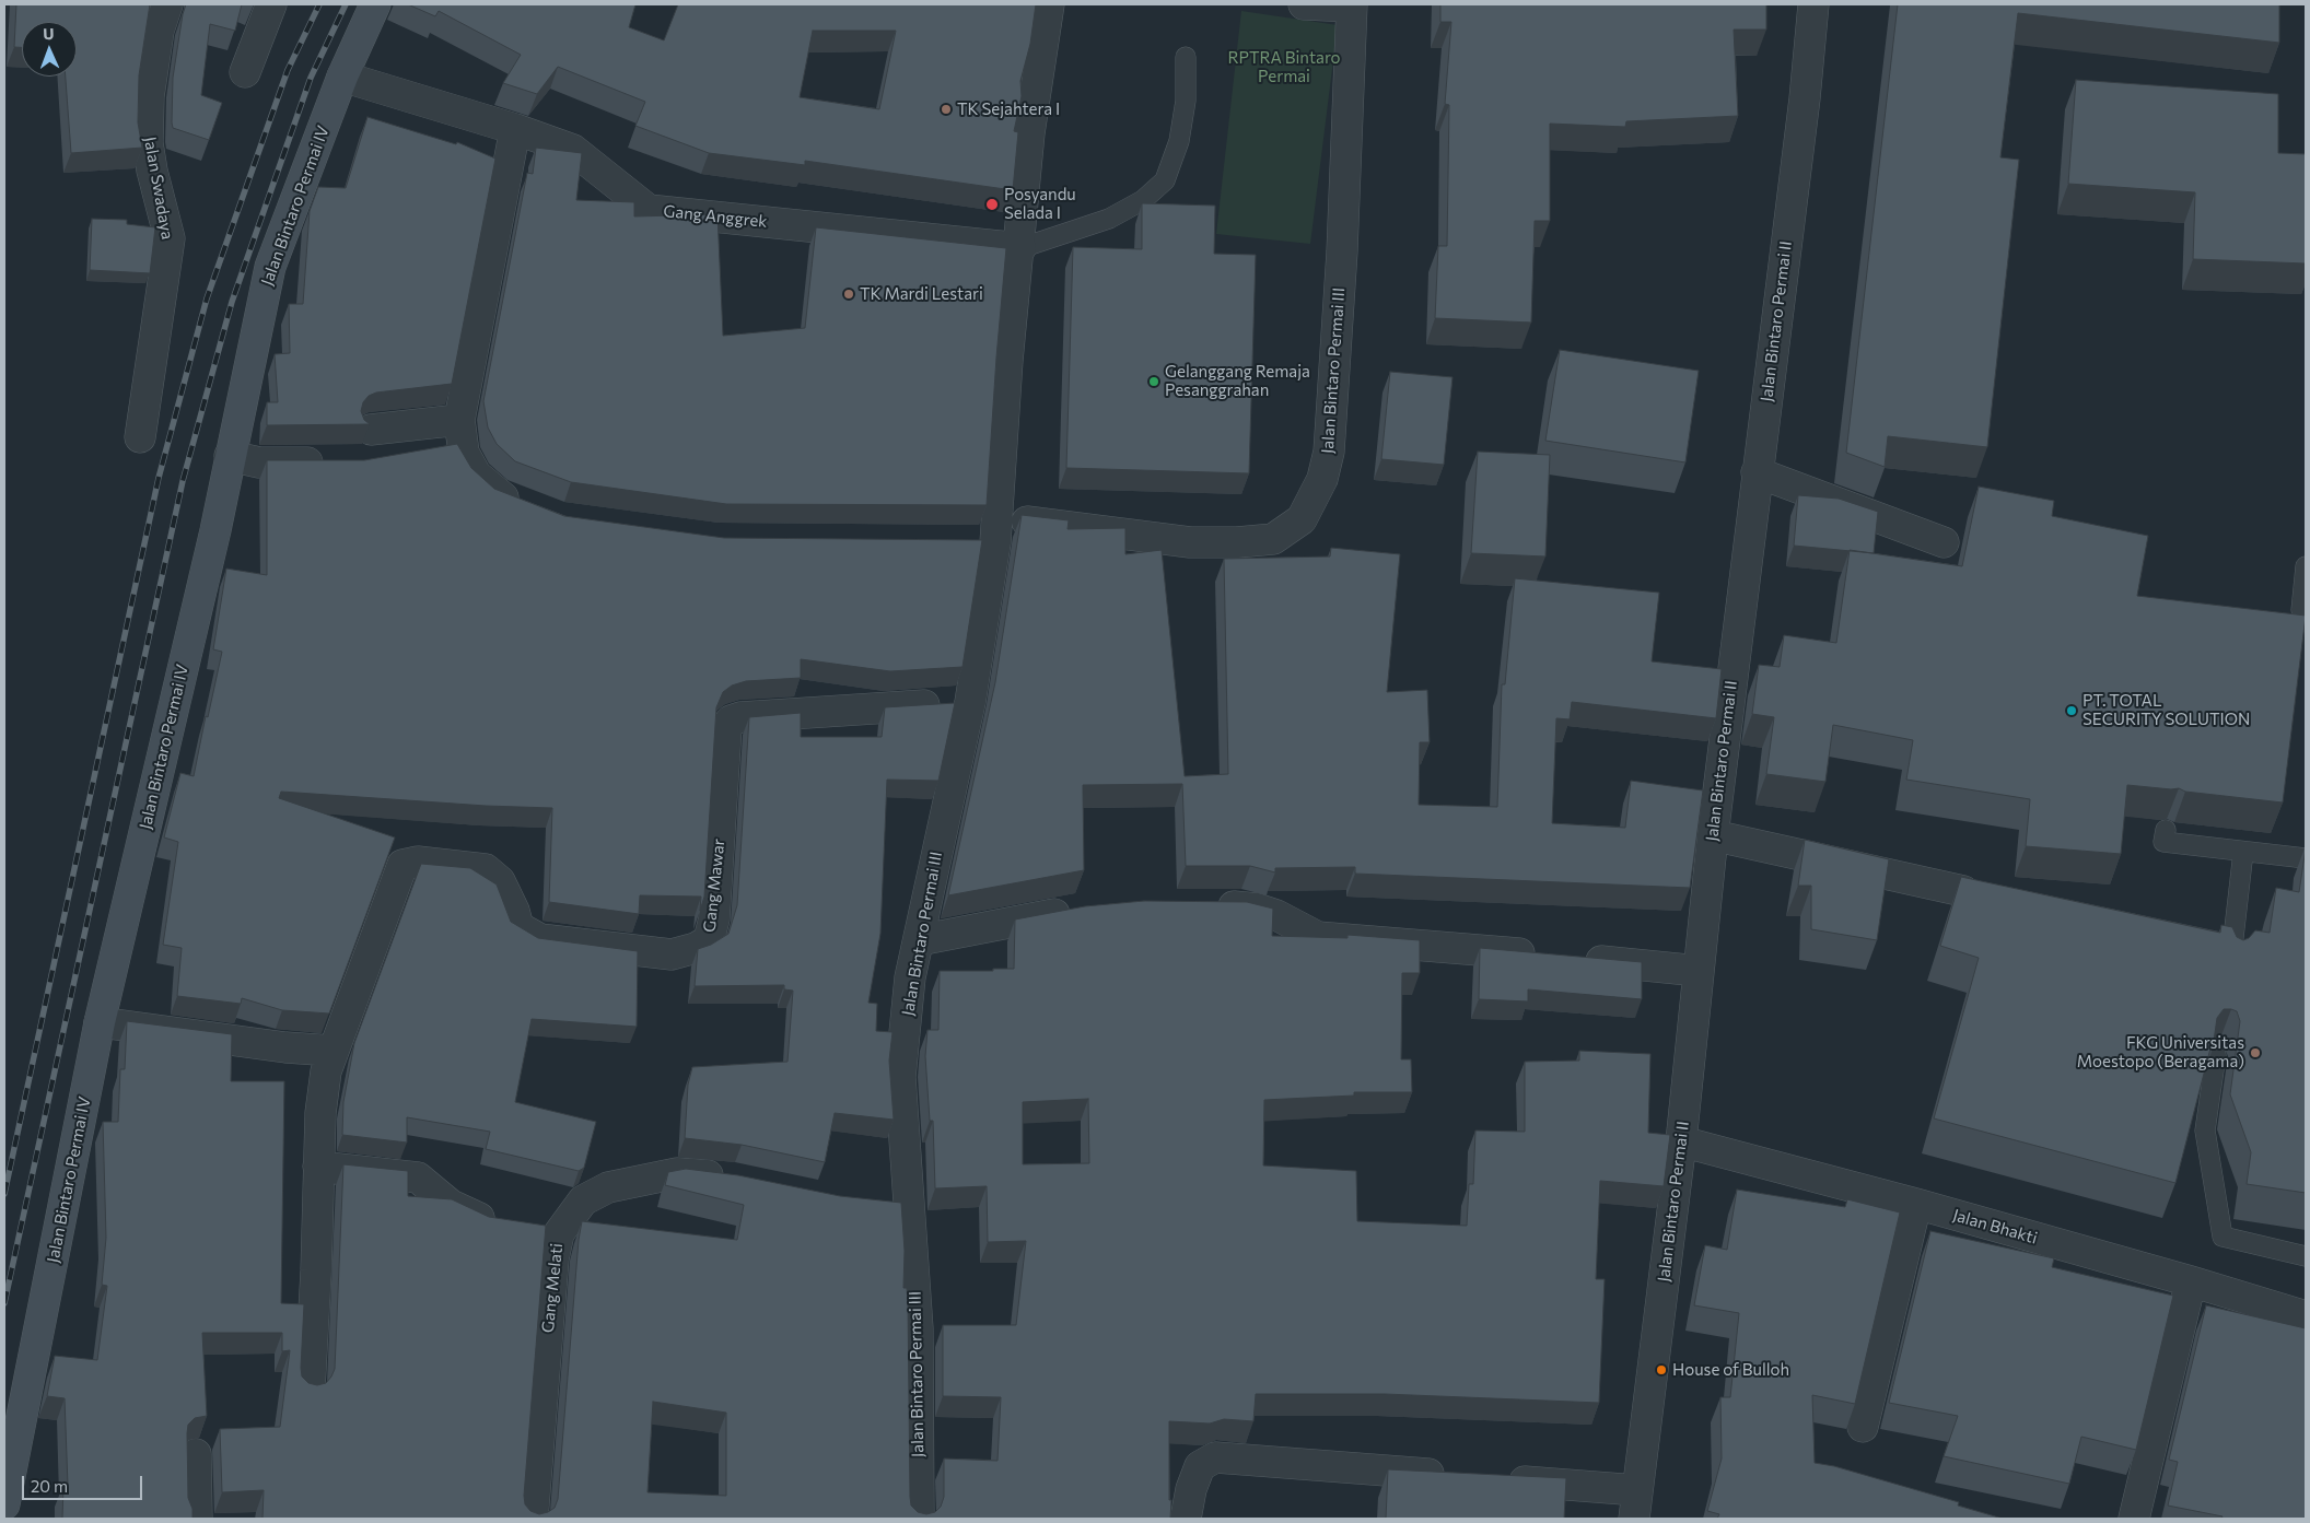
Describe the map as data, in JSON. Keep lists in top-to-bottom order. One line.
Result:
{"streets":{"street":["Jalan Swadaya","Jalan Bintaro Permai IV","Gang Anggrek","Jalan Bintaro Permai II","Jalan Bintaro Permai III","Gang Mawar","Jalan Bhakti","Gang Melati"]},"crossings":[["Jalan Bintaro Permai IV","Gang Anggrek"],["Gang Anggrek","Jalan Bintaro Permai III"],["Jalan Bintaro Permai II","Jalan Bhakti"],["Jalan Bintaro Permai III","Gang Mawar"]],"parks":["RPTRA Bintaro Permai"],"places":["TK Sejahtera I","Posyandu Selada I","TK Mardi Lestari","Gelanggang Remaja Pesanggrahan","PT. TOTAL SECURITY SOLUTION","FKG Universitas Moestopo (Beragama)","House of Bulloh"],"scale_bar":"20 m","north":"top"}
